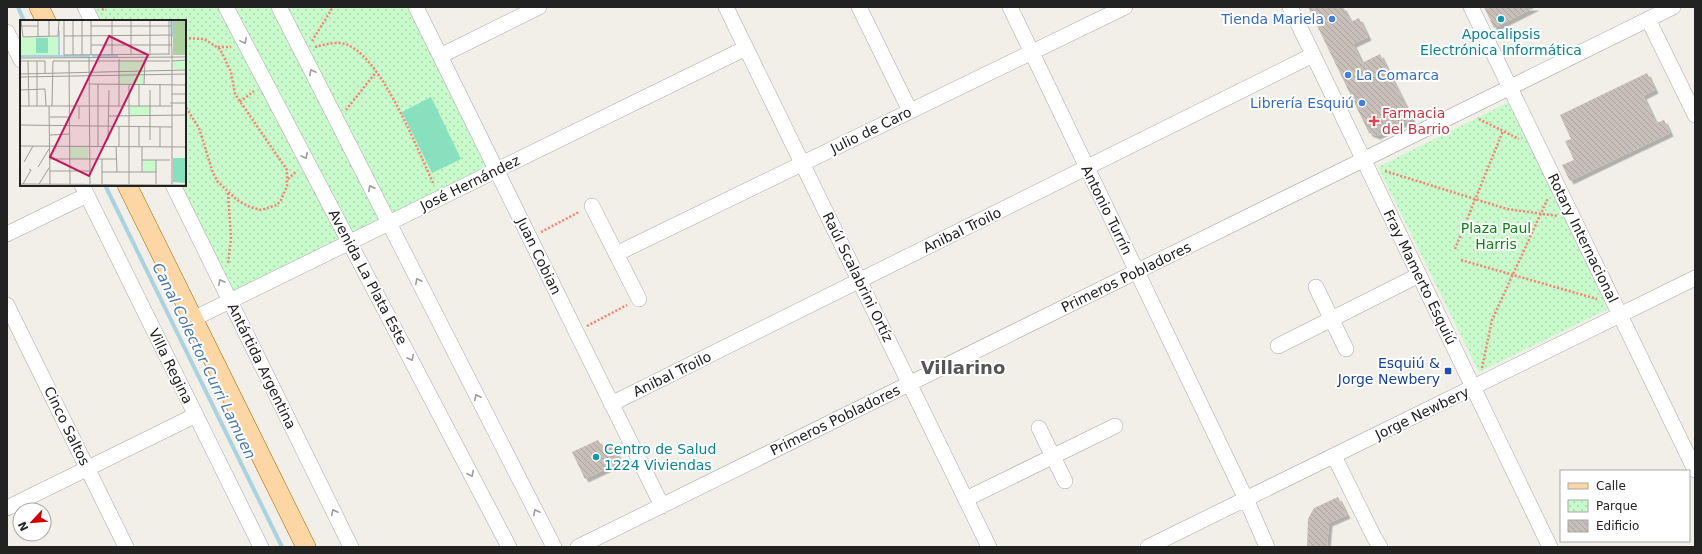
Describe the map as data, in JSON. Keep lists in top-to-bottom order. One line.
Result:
{"streets":{"street":["Julio de Caro","José Hernández","Antonio Turrín","Anibal Troilo","Rotary Internacional","Juan Cobian","Avenida La Plata Este","Raúl Scalabrini Ortíz","Primeros Pobladores","Fray Mamerto Esquiú","Villa Regina","Antártida Argentina","Jorge Newbery","Cinco Saltos"]},"crossings":[["Julio de Caro","Antonio Turrín"],["Julio de Caro","Raúl Scalabrini Ortíz"],["José Hernández","Juan Cobian"],["José Hernández","Avenida La Plata Este"],["José Hernández","Raúl Scalabrini Ortíz"],["José Hernández","Antártida Argentina"],["Antonio Turrín","Anibal Troilo"],["Antonio Turrín","Primeros Pobladores"],["Antonio Turrín","Jorge Newbery"],["Anibal Troilo","Juan Cobian"],["Anibal Troilo","Raúl Scalabrini Ortíz"],["Anibal Troilo","Fray Mamerto Esquiú"],["Rotary Internacional","Primeros Pobladores"],["Rotary Internacional","Jorge Newbery"],["Juan Cobian","Primeros Pobladores"],["Raúl Scalabrini Ortíz","Primeros Pobladores"],["Primeros Pobladores","Fray Mamerto Esquiú"],["Fray Mamerto Esquiú","Jorge Newbery"]],"one_way":["Antártida Argentina"],"districts":["Villarino"],"water":["Canal Colector Curri Lamuen"],"parks":["Plaza Paul Harris"],"places":{"other":["Tienda Mariela","Apocalipsis Electrónica Informática","La Comarca","Librería Esquiú","Centro de Salud 1224 Viviendas"],"health":["Farmacia del Barrio"],"transit":["Esquiú & Jorge Newbery"]},"legend":["Calle","Parque","Edificio"],"north":"bottom left"}
